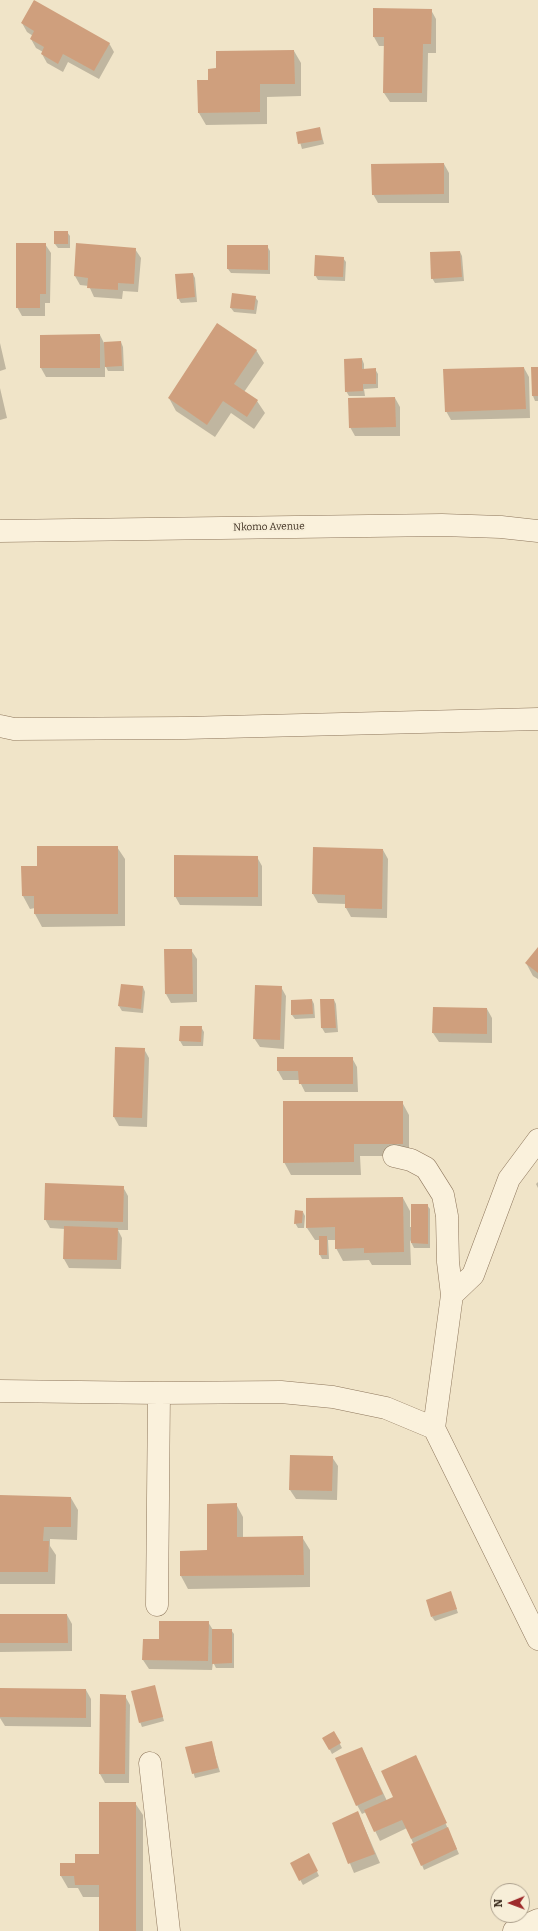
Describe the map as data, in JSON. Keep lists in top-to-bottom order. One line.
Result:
{"streets":{"street":["Nkomo Avenue"]},"north":"left"}
